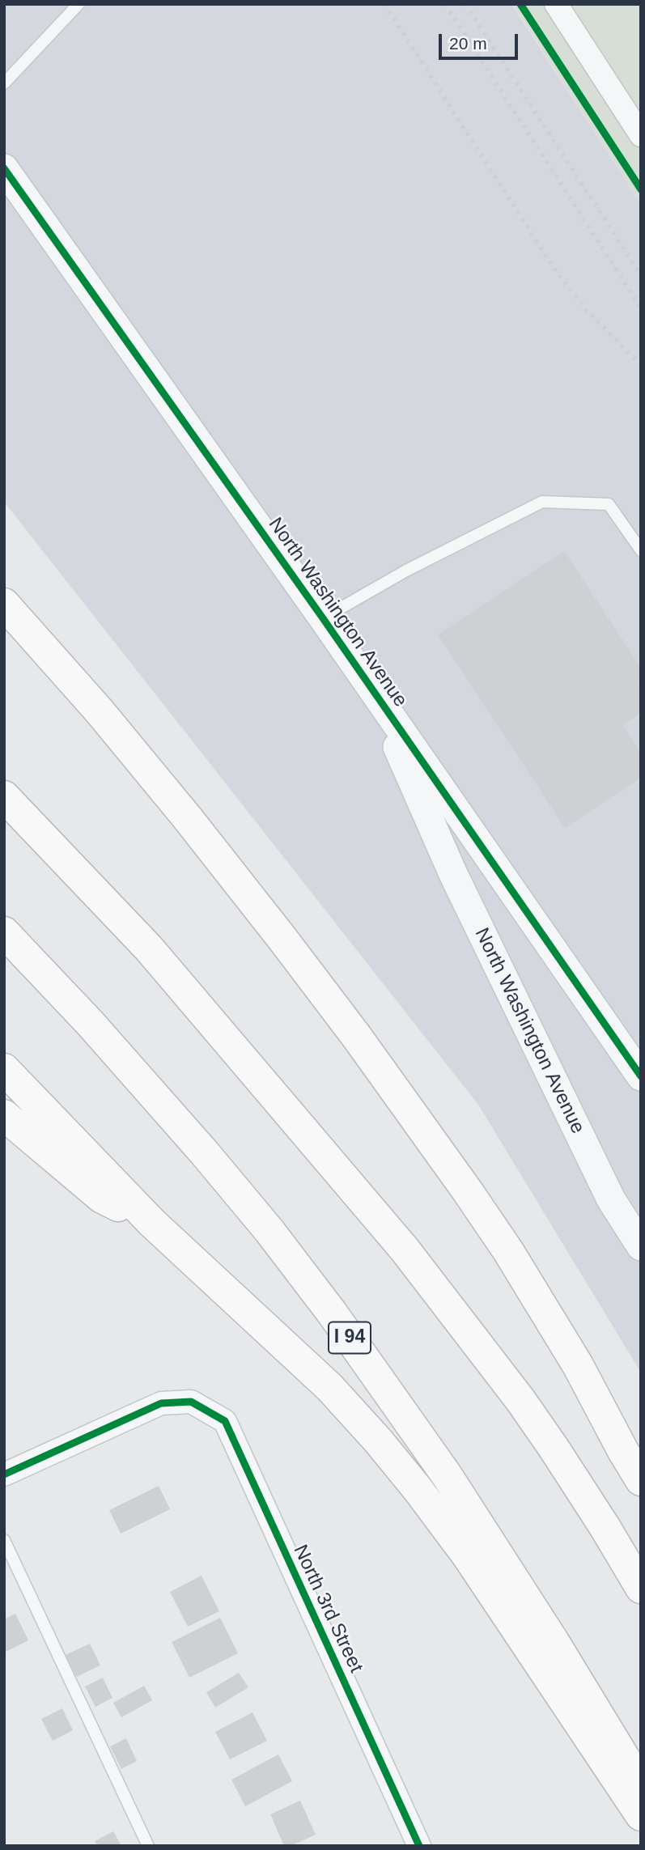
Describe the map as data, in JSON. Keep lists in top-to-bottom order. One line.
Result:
{"streets":{"highway":["I 94"],"street":["North Washington Avenue","North 3rd Street"]},"scale_bar":"20 m"}
